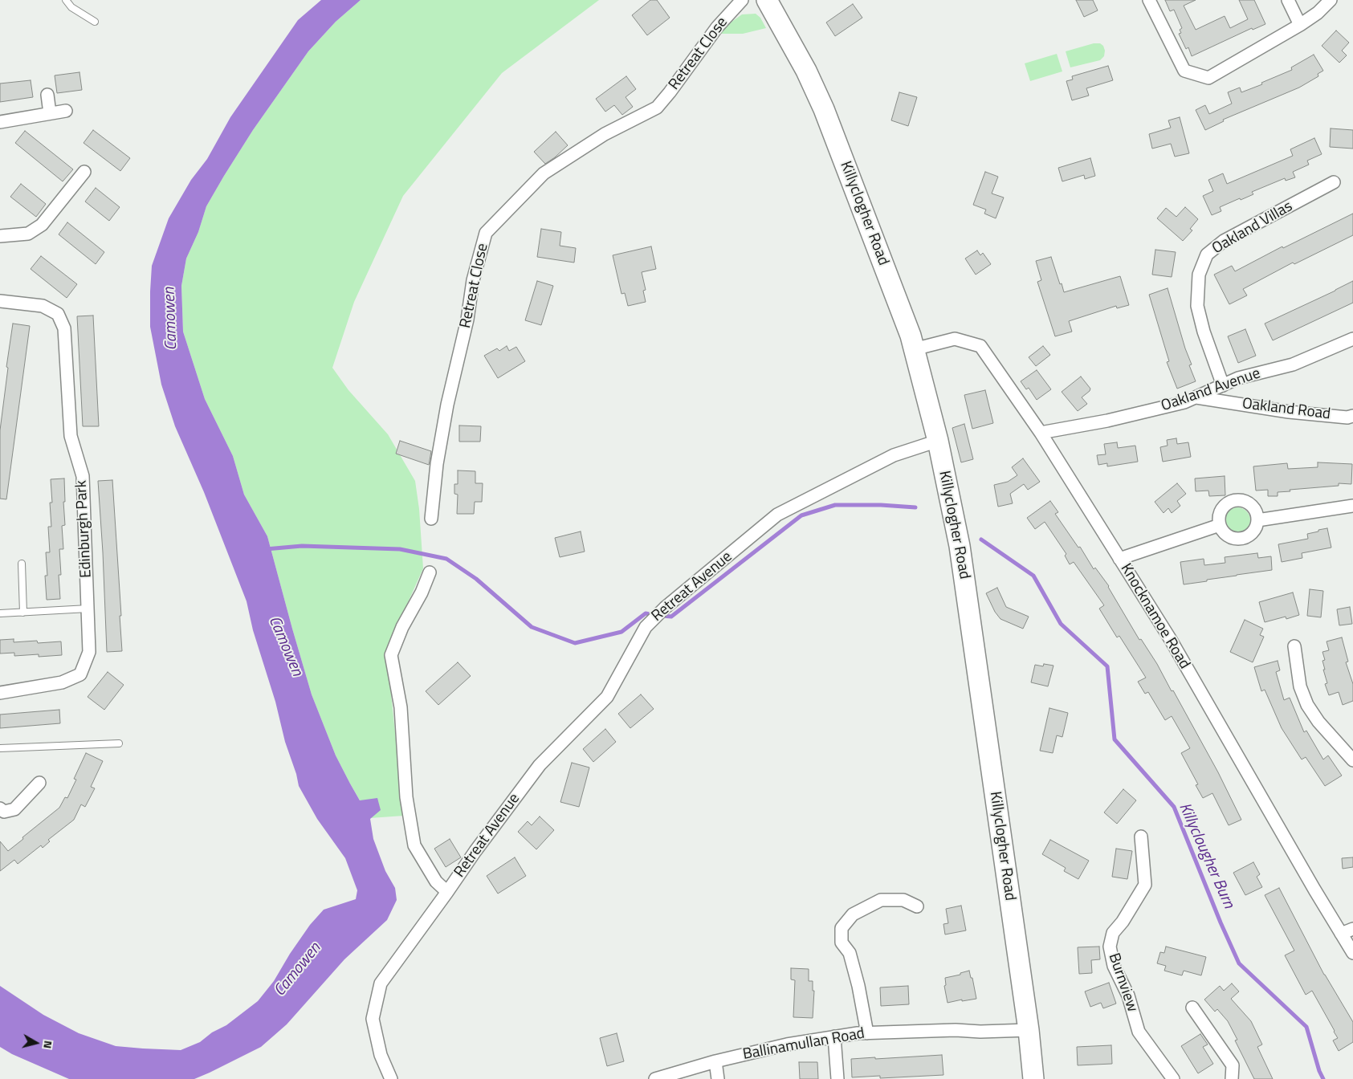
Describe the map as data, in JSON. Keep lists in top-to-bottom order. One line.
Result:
{"streets":{"highway":["Killyclogher Road"],"street":["Retreat Close","Oakland Villas","Oakland Avenue","Oakland Road","Edinburgh Park","Retreat Avenue","Knocknamoe Road","Burnview","Ballinamullan Road"]},"crossings":[["Killyclogher Road","Retreat Avenue"],["Killyclogher Road","Knocknamoe Road"],["Killyclogher Road","Ballinamullan Road"],["Oakland Villas","Oakland Avenue"],["Oakland Avenue","Oakland Road"],["Oakland Avenue","Knocknamoe Road"]],"water":["Camowen","Killyclougher Burn"],"north":"right"}
